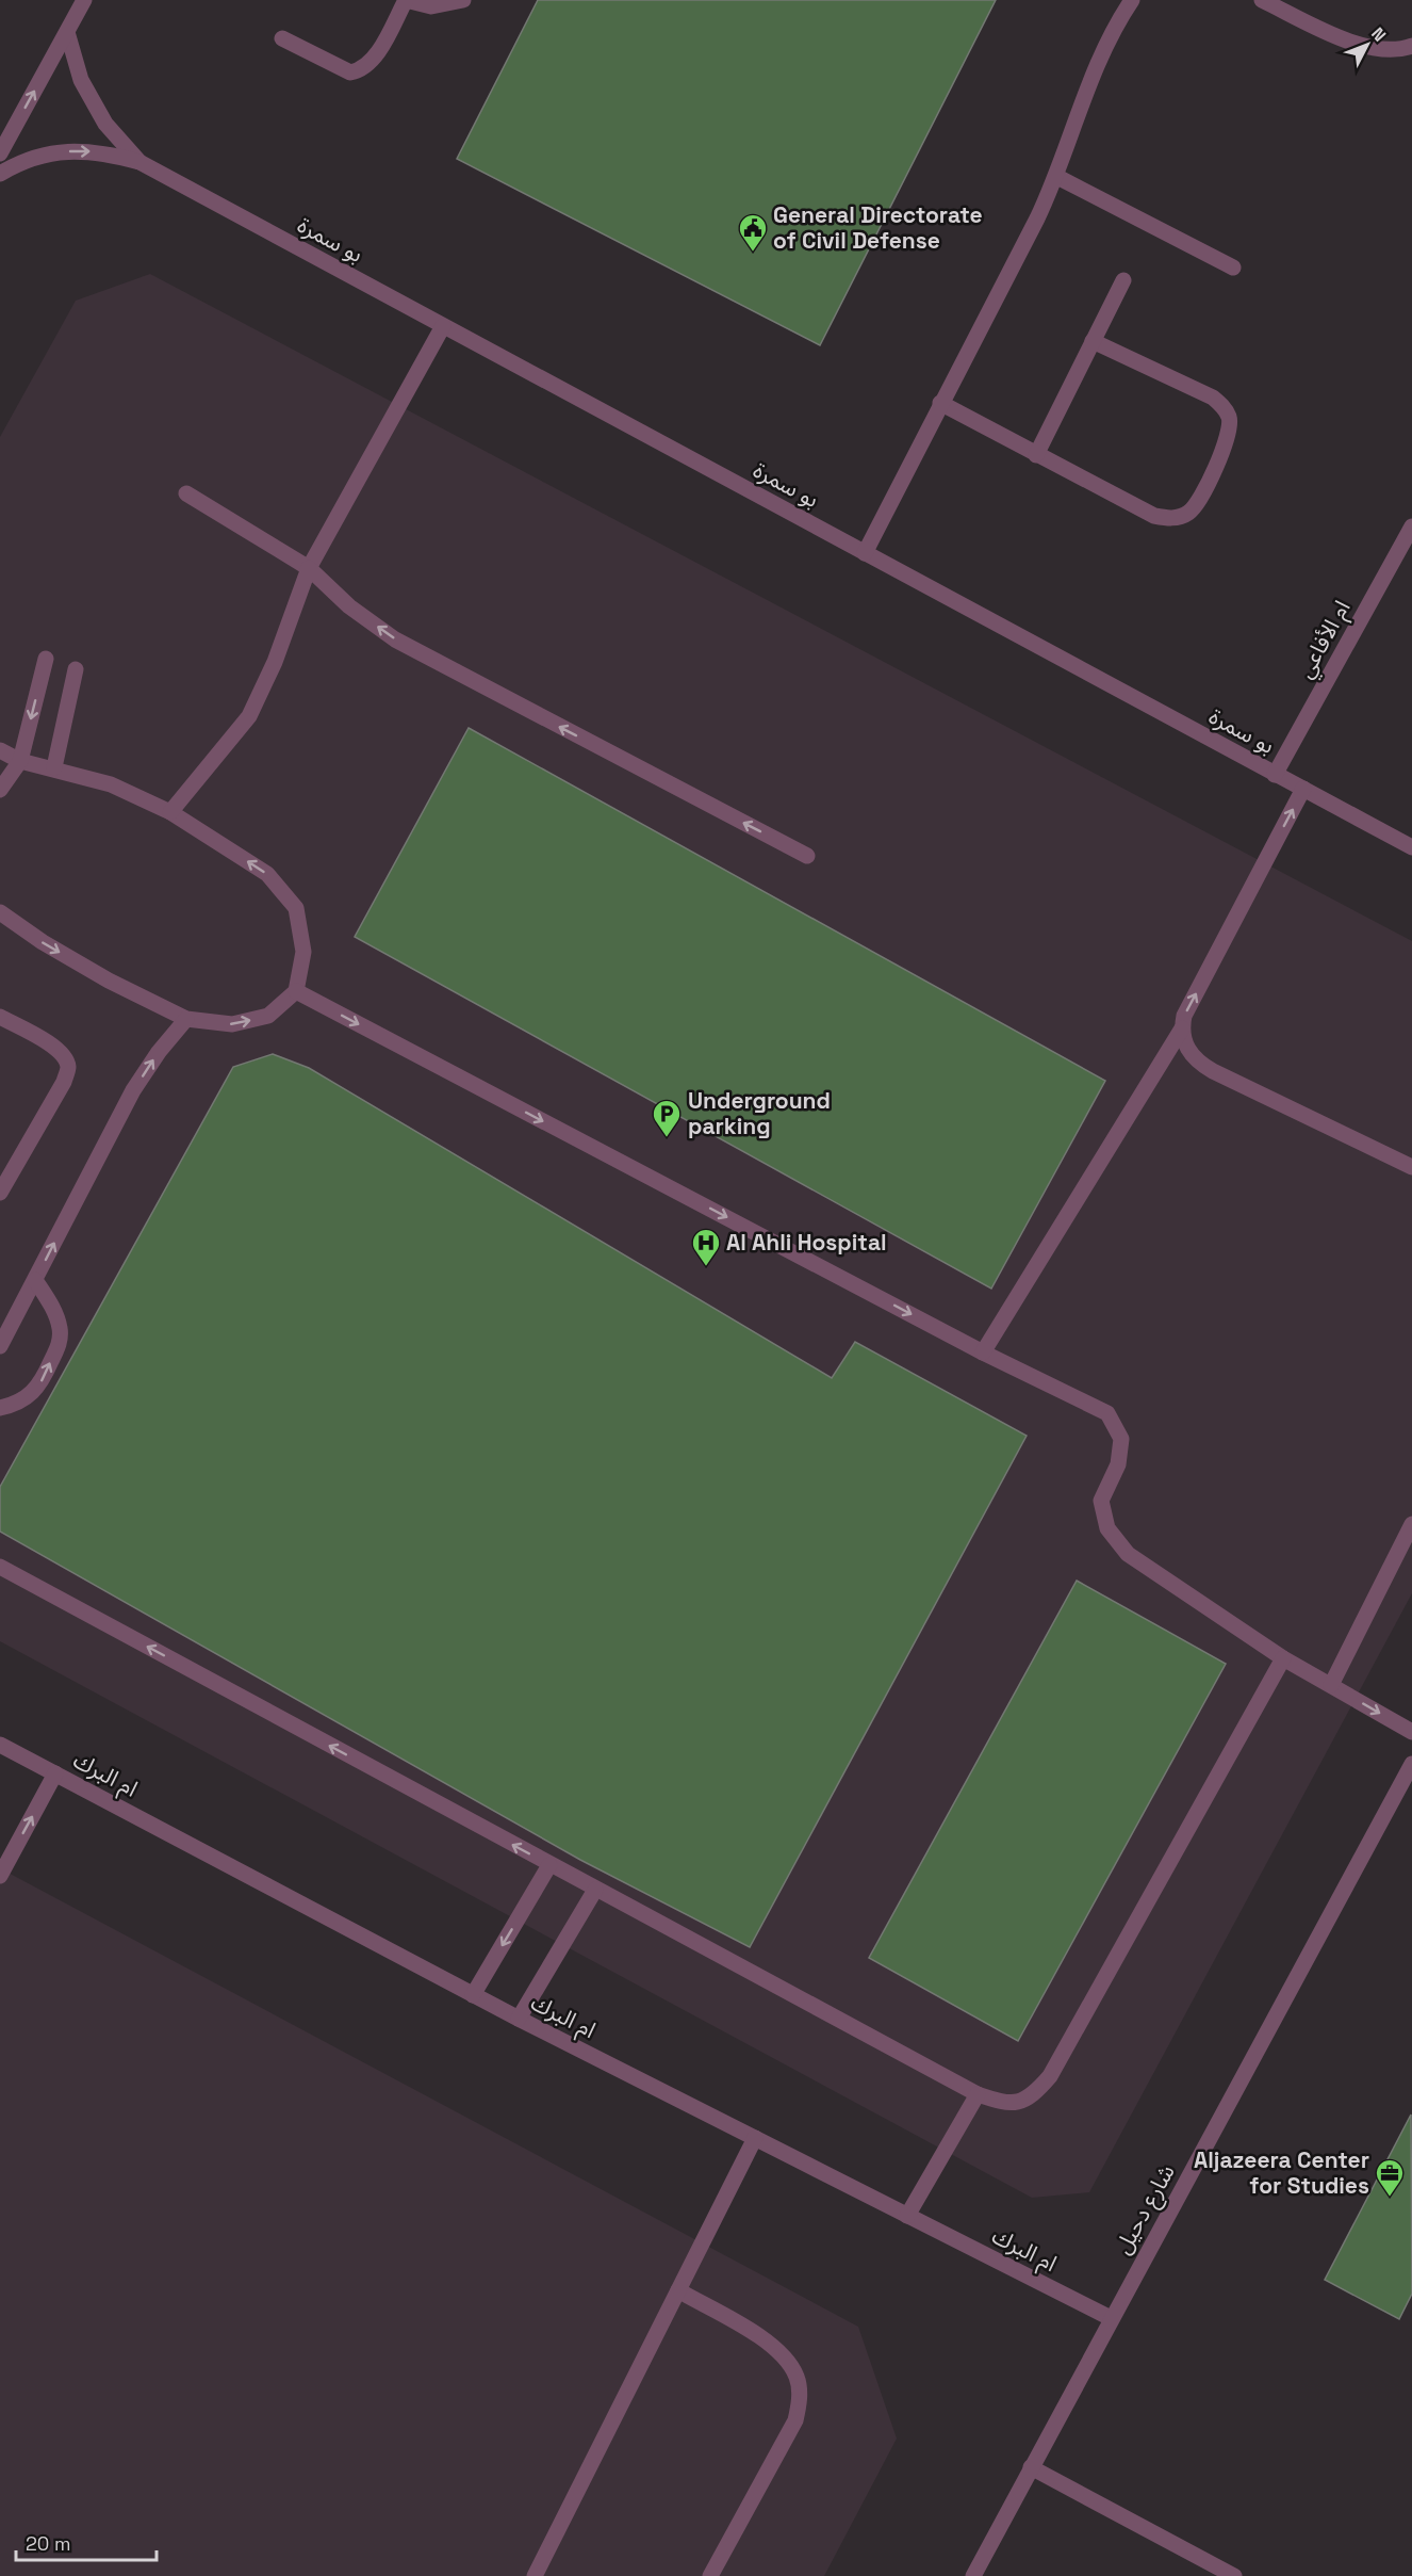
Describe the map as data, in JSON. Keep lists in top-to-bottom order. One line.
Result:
{"streets":{"street":["بو سمرة","ام الأفاعي","ام البرك","شارع دحيل"]},"crossings":[["بو سمرة","ام الأفاعي"],["ام البرك","شارع دحيل"]],"places":{"public building":["General Directorate of Civil Defense"],"parking":["Underground parking"],"hospital":["Al Ahli Hospital"],"office":["Aljazeera Center for Studies"]},"scale_bar":"20 m","north":"top right"}
